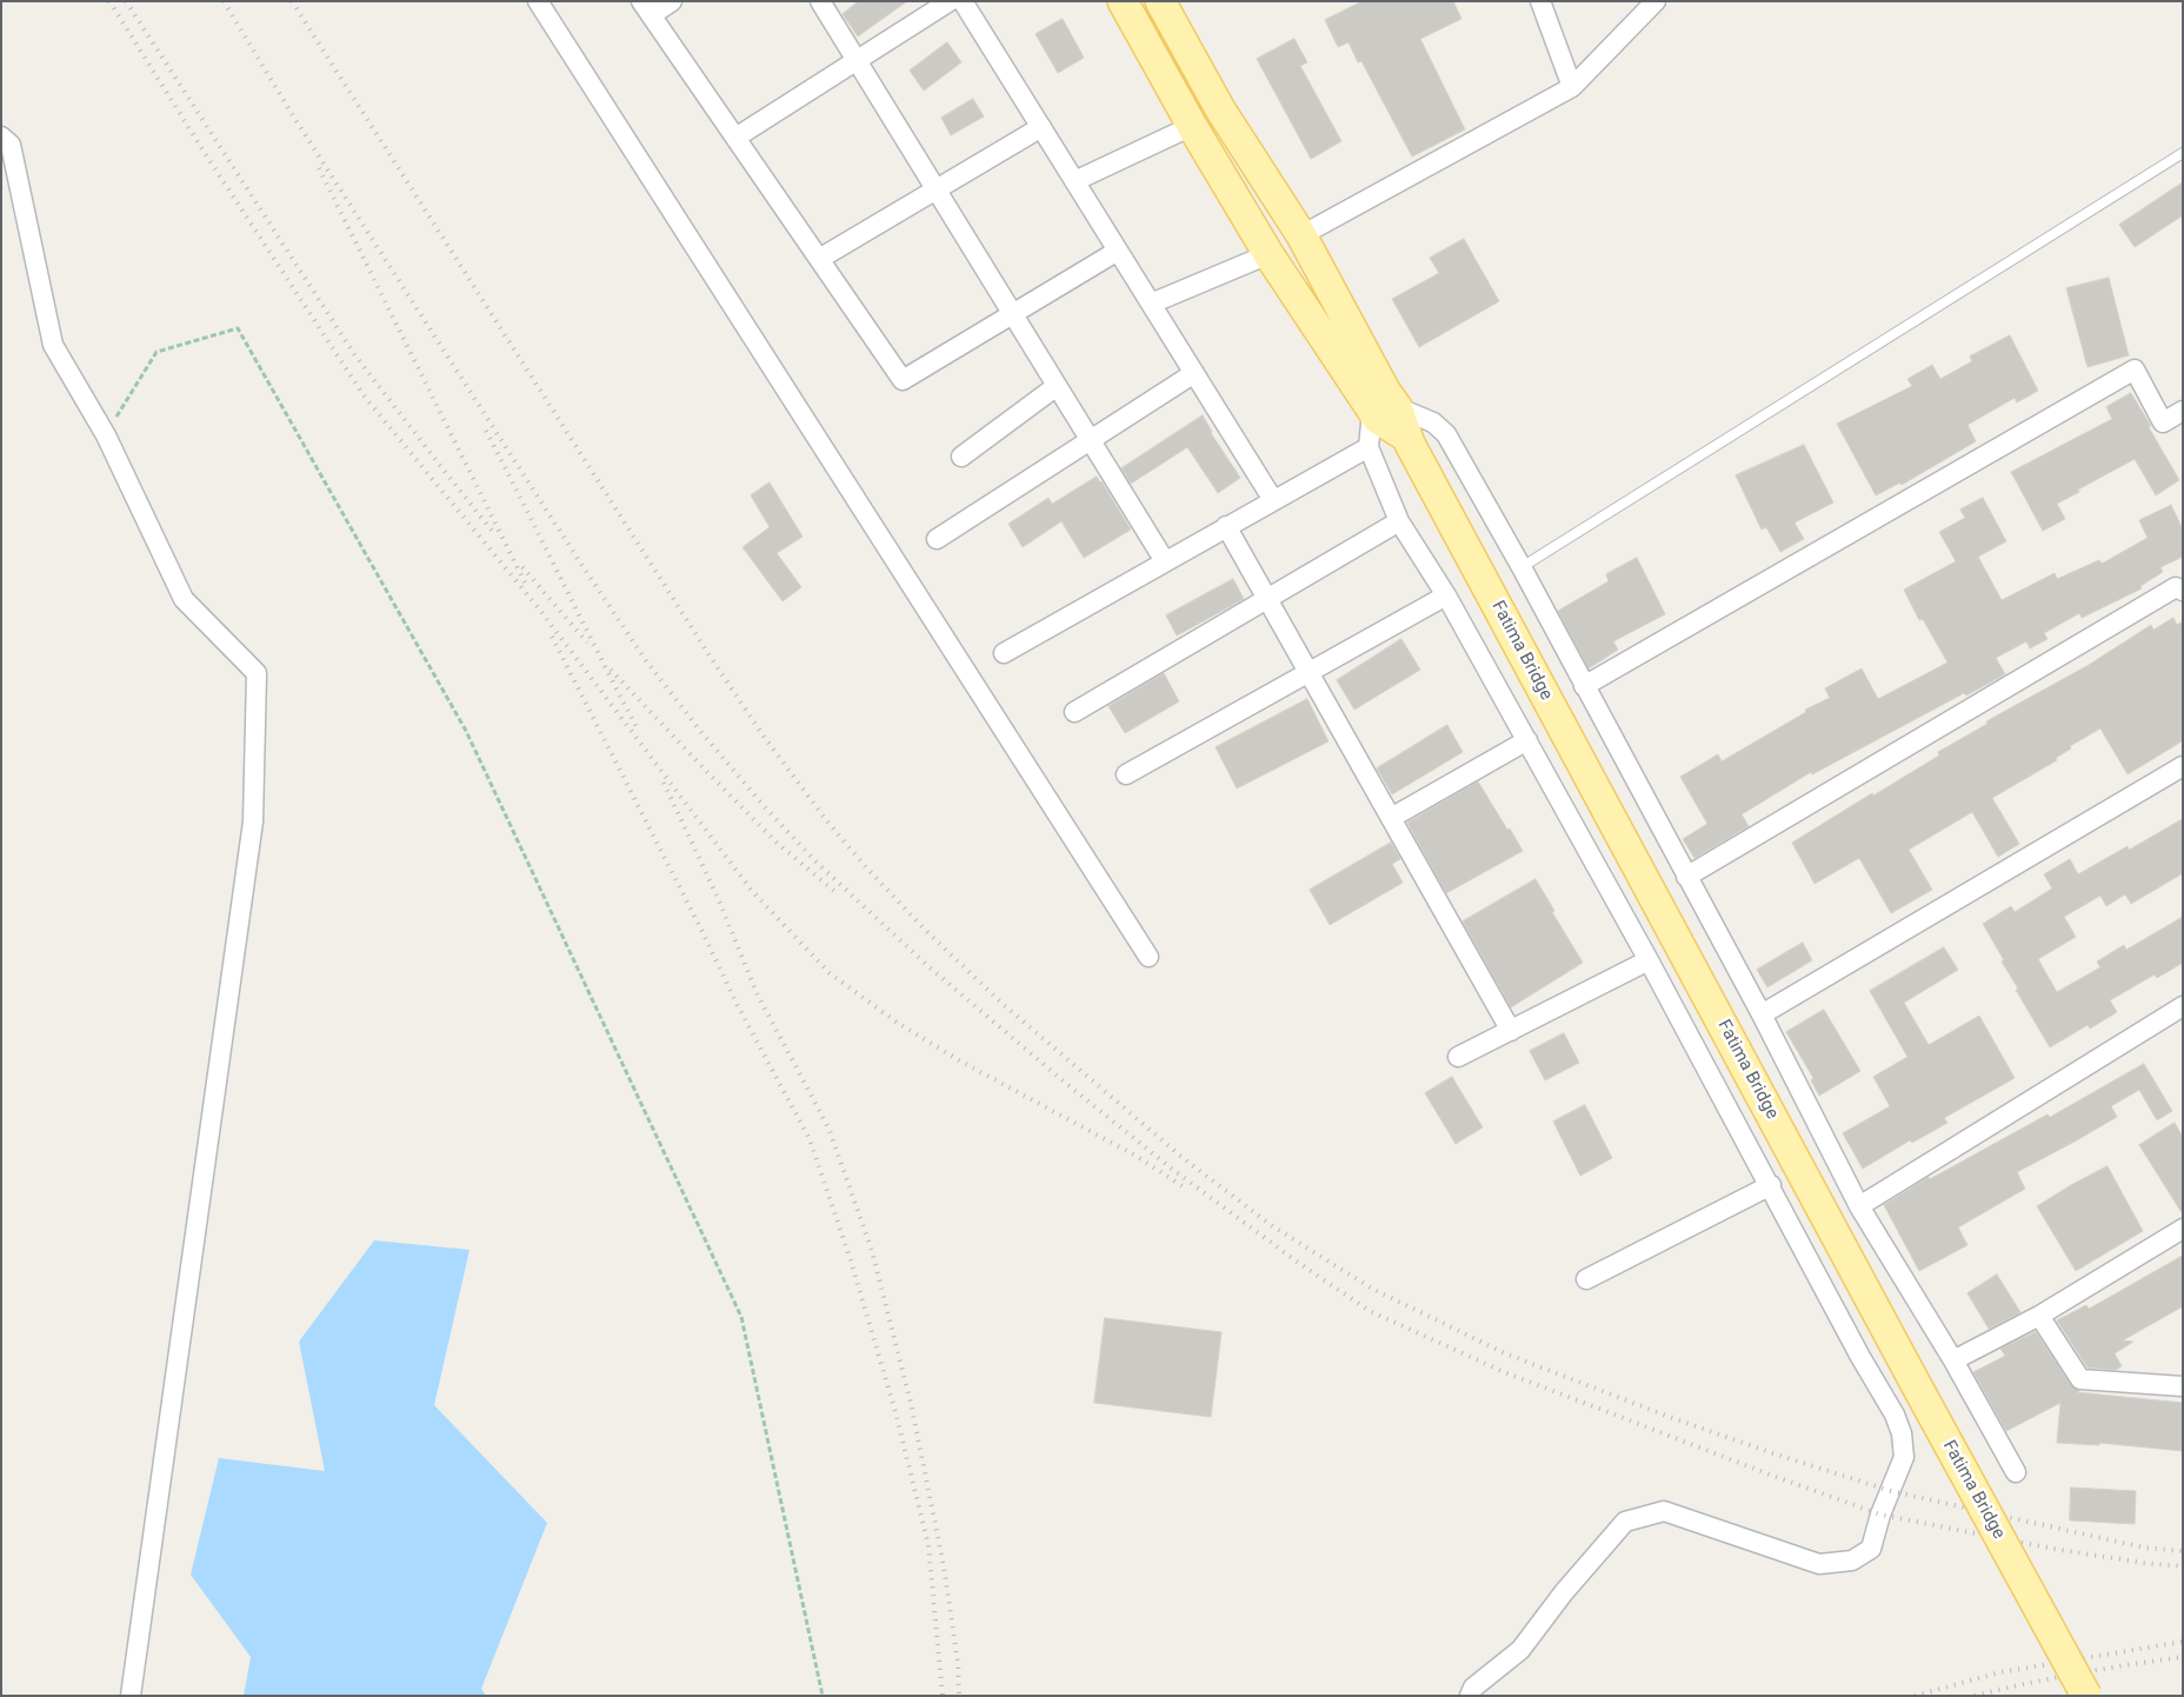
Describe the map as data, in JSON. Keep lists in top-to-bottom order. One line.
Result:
{"streets":{"main road":["Fatima Bridge"]}}
